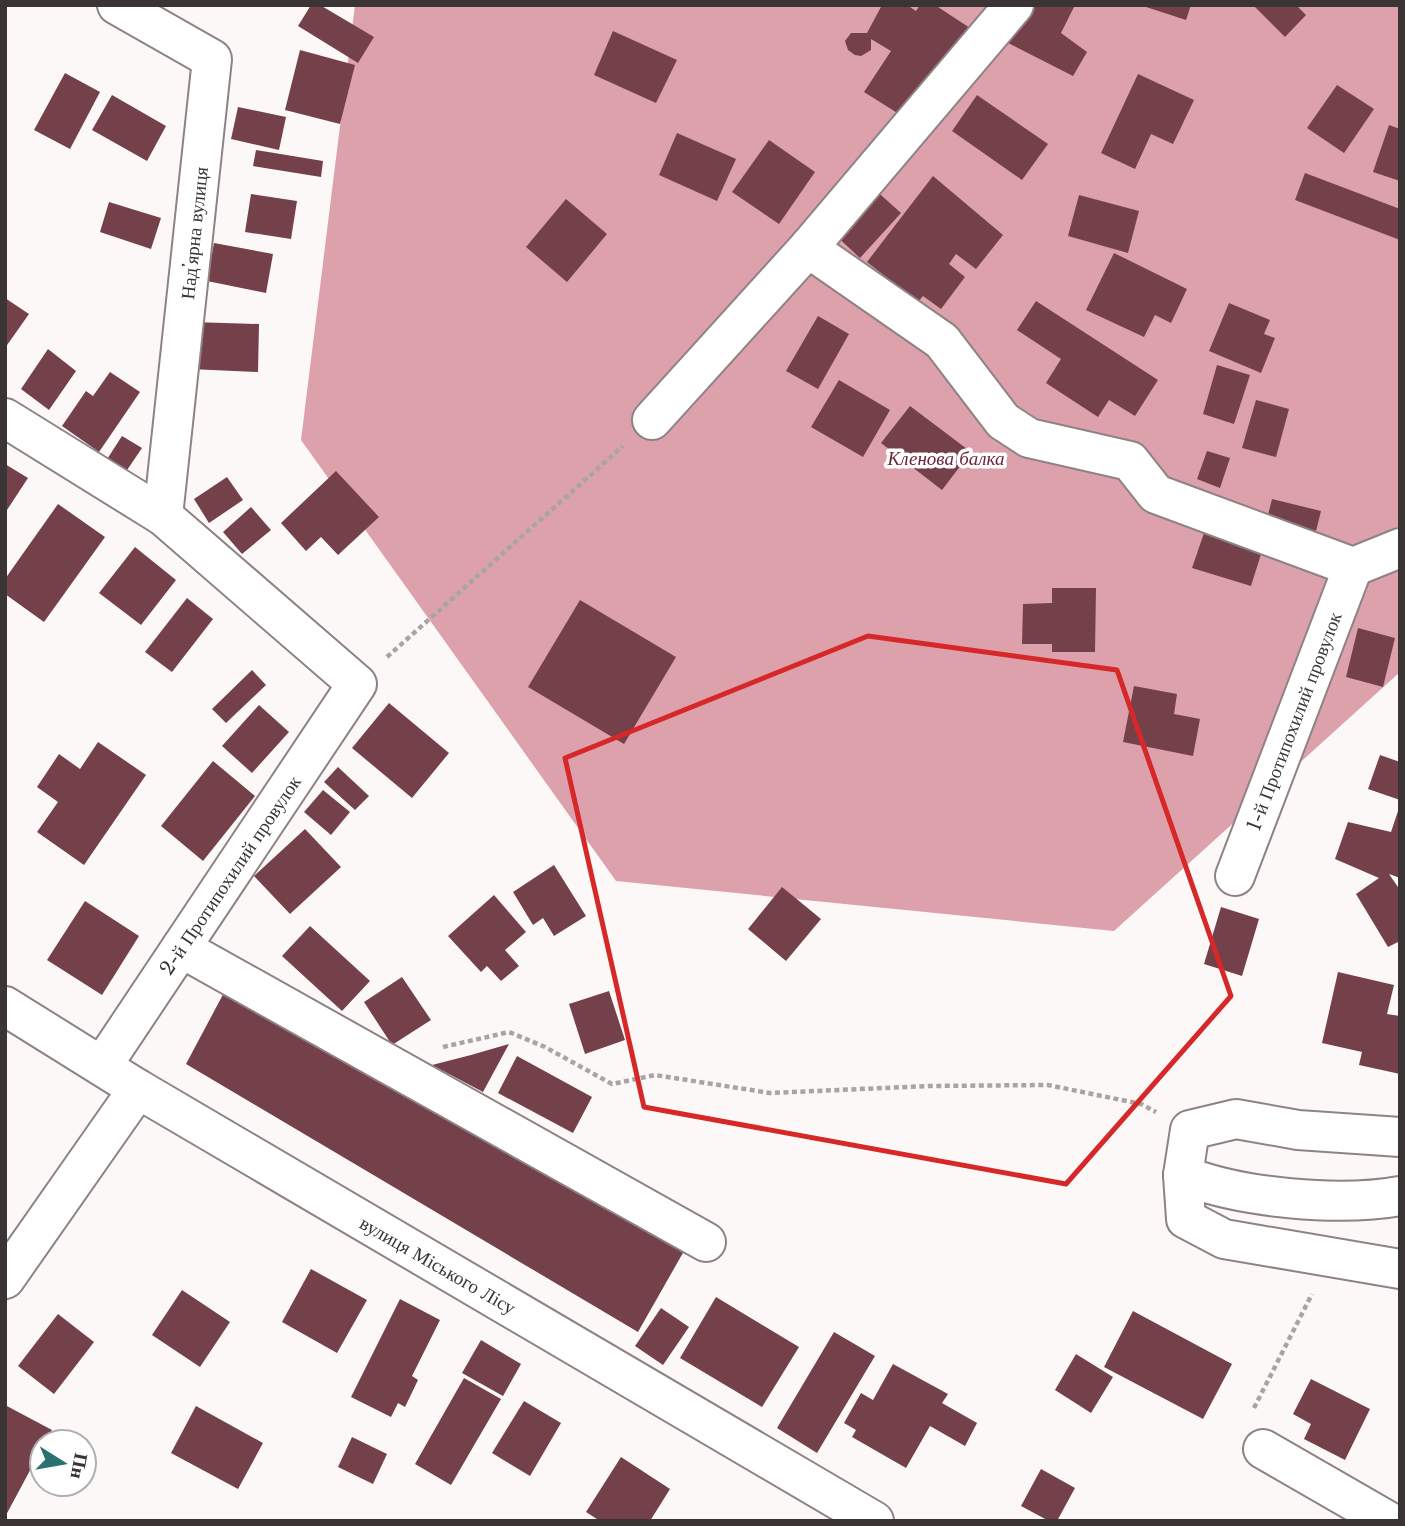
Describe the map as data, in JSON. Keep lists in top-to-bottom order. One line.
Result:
{"streets":{"street":["Надʼярна вулиця","1-й Протипохилий провулок","2-й Протипохилий провулок","вулиця Міського Лісу"]},"crossings":[["2-й Протипохилий провулок","вулиця Міського Лісу"]],"parks":["Кленова балка"],"north":"right"}
